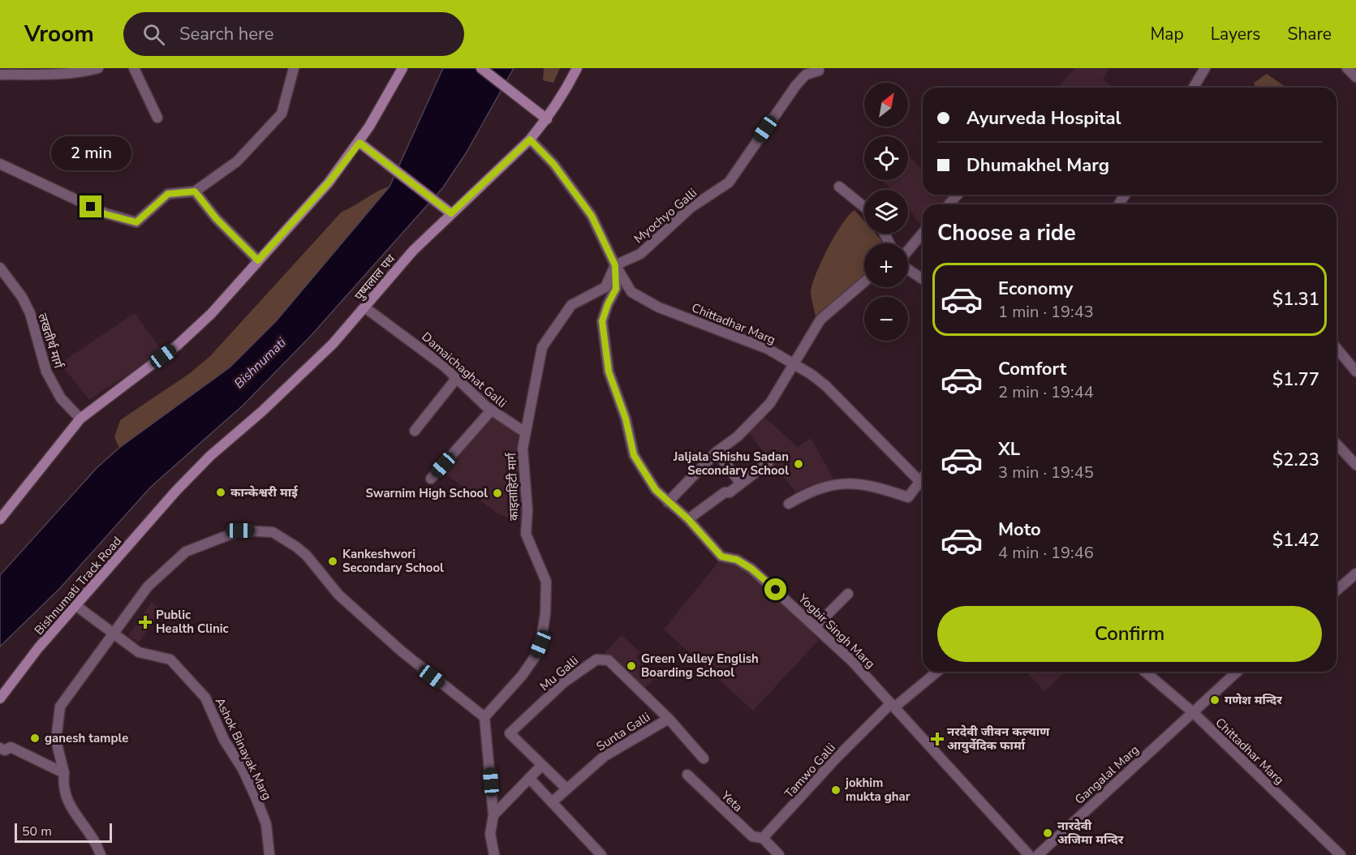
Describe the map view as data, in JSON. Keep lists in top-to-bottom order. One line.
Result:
{"streets":{"main road":["पुष्पलाल पथ","Bishnumati Track Road"],"street":["Myochyo Galli","Chittadhar Marg","लखतीर्थ मार्ग","Damaichaghat Galli","काइताहिटी मार्ग","Yogbir Singh Marg","Mu Galli","Sunta Galli","Ashok Binayak Marg","Tamwo Galli","Gangalal Marg","Yeta"]},"crossings":[["Myochyo Galli","Chittadhar Marg"],["Myochyo Galli","काइताहिटी मार्ग"],["Myochyo Galli","Yogbir Singh Marg"],["पुष्पलाल पथ","Chittadhar Marg"],["पुष्पलाल पथ","Damaichaghat Galli"],["पुष्पलाल पथ","Bishnumati Track Road"],["Chittadhar Marg","काइताहिटी मार्ग"],["Chittadhar Marg","Yogbir Singh Marg"],["Chittadhar Marg","Gangalal Marg"],["Damaichaghat Galli","काइताहिटी मार्ग"],["काइताहिटी मार्ग","Yogbir Singh Marg"],["Bishnumati Track Road","Ashok Binayak Marg"],["Yogbir Singh Marg","Tamwo Galli"],["Mu Galli","Sunta Galli"],["Tamwo Galli","Yeta"]],"water":["Bishnumati"],"places":{"other":["Jaljala Shishu Sadan Secondary School","कान्केश्वरी माई","Swarnim High School","Kankeshwori Secondary School","Green Valley English Boarding School","गणेश मन्दिर","ganesh tample","jokhim mukta ghar","नारदेवी अजिमा मन्दिर"],"health":["Public Health Clinic","नरदेवी जीवन कल्याण आयुर्वेदिक फार्मा"]},"scale_bar":"50 m","north":"top right","page":{"header":"Vroom","search":"Search here","nav":["Map","Layers","Share"],"map_buttons":["+","−"],"banner":["Ayurveda Hospital","Dhumakhel Marg"],"bubble":"2 min","heading":"Choose a ride","list":[{"name":"Economy","note":"1 min · 19:43","value":"$1.31"},{"name":"Comfort","note":"2 min · 19:44","value":"$1.77"},{"name":"XL","note":"3 min · 19:45","value":"$2.23"},{"name":"Moto","note":"4 min · 19:46","value":"$1.42"}],"buttons":"Confirm","scale":"50 m"}}
